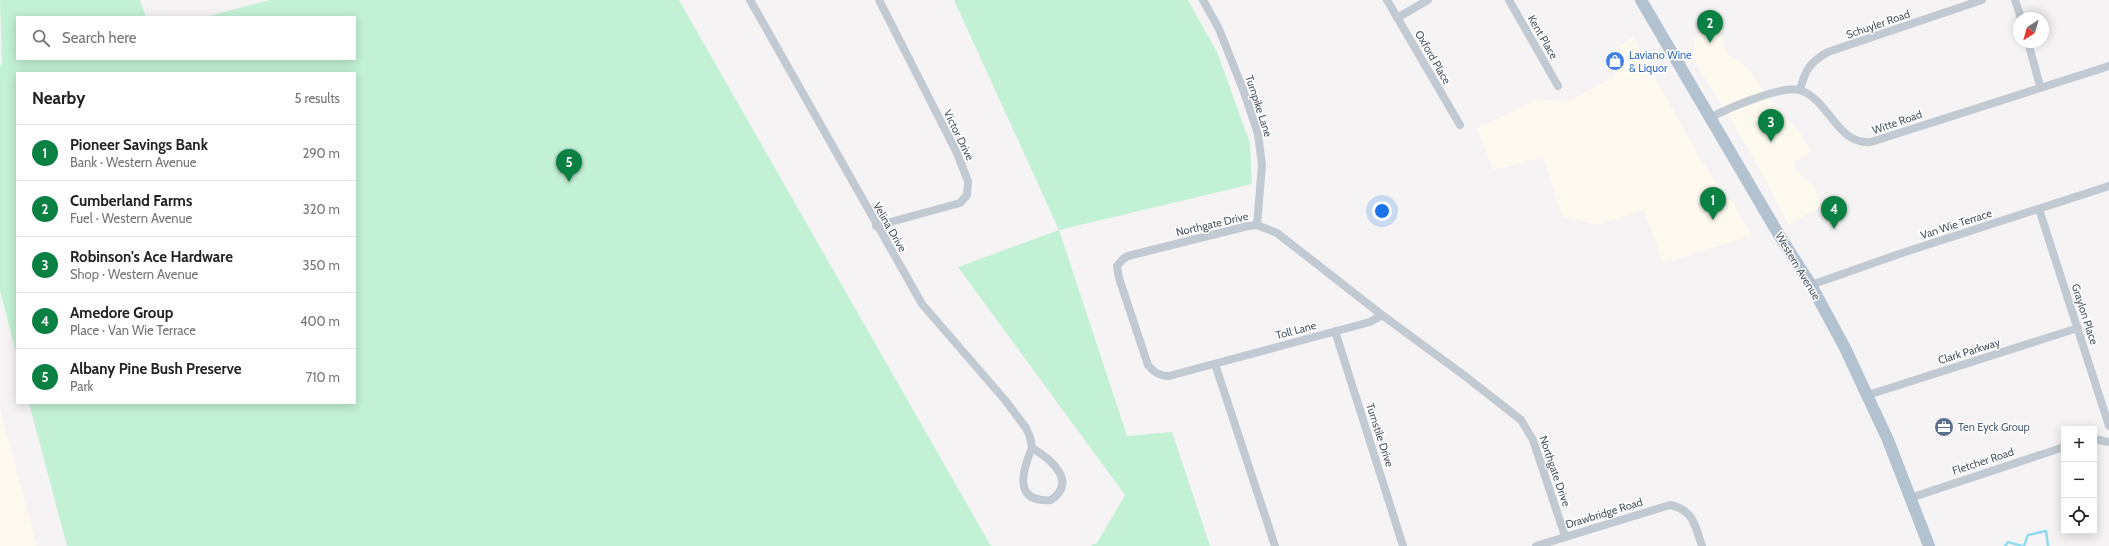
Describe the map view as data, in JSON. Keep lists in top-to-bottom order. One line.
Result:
{"streets":{"main road":["Western Avenue"],"street":["Schuyler Road","Kent Place","Oxford Place","Turnpike Lane","Witte Road","Victor Drive","Northgate Drive","Van Wie Terrace","Velina Drive","Graylon Place","Toll Lane","Clark Parkway","Turnstile Drive","Fletcher Road","Drawbridge Road"]},"crossings":[["Schuyler Road","Witte Road"],["Turnpike Lane","Northgate Drive"],["Victor Drive","Velina Drive"],["Northgate Drive","Toll Lane"],["Northgate Drive","Drawbridge Road"],["Van Wie Terrace","Western Avenue"],["Van Wie Terrace","Graylon Place"],["Western Avenue","Clark Parkway"],["Western Avenue","Fletcher Road"],["Graylon Place","Clark Parkway"],["Toll Lane","Turnstile Drive"]],"places":{"shop":["Laviano Wine & Liquor"],"office":["Ten Eyck Group"]},"north":"bottom left","page":{"pins":["2","3","5","1","4"],"search":"Search here","heading":["Nearby","5 results"],"list":[{"mark":"1","name":"Pioneer Savings Bank","note":"Bank · Western Avenue","value":"290 m"},{"mark":"2","name":"Cumberland Farms","note":"Fuel · Western Avenue","value":"320 m"},{"mark":"3","name":"Robinson's Ace Hardware","note":"Shop · Western Avenue","value":"350 m"},{"mark":"4","name":"Amedore Group","note":"Place · Van Wie Terrace","value":"400 m"},{"mark":"5","name":"Albany Pine Bush Preserve","note":"Park","value":"710 m"}],"map_buttons":["+","−"]}}
